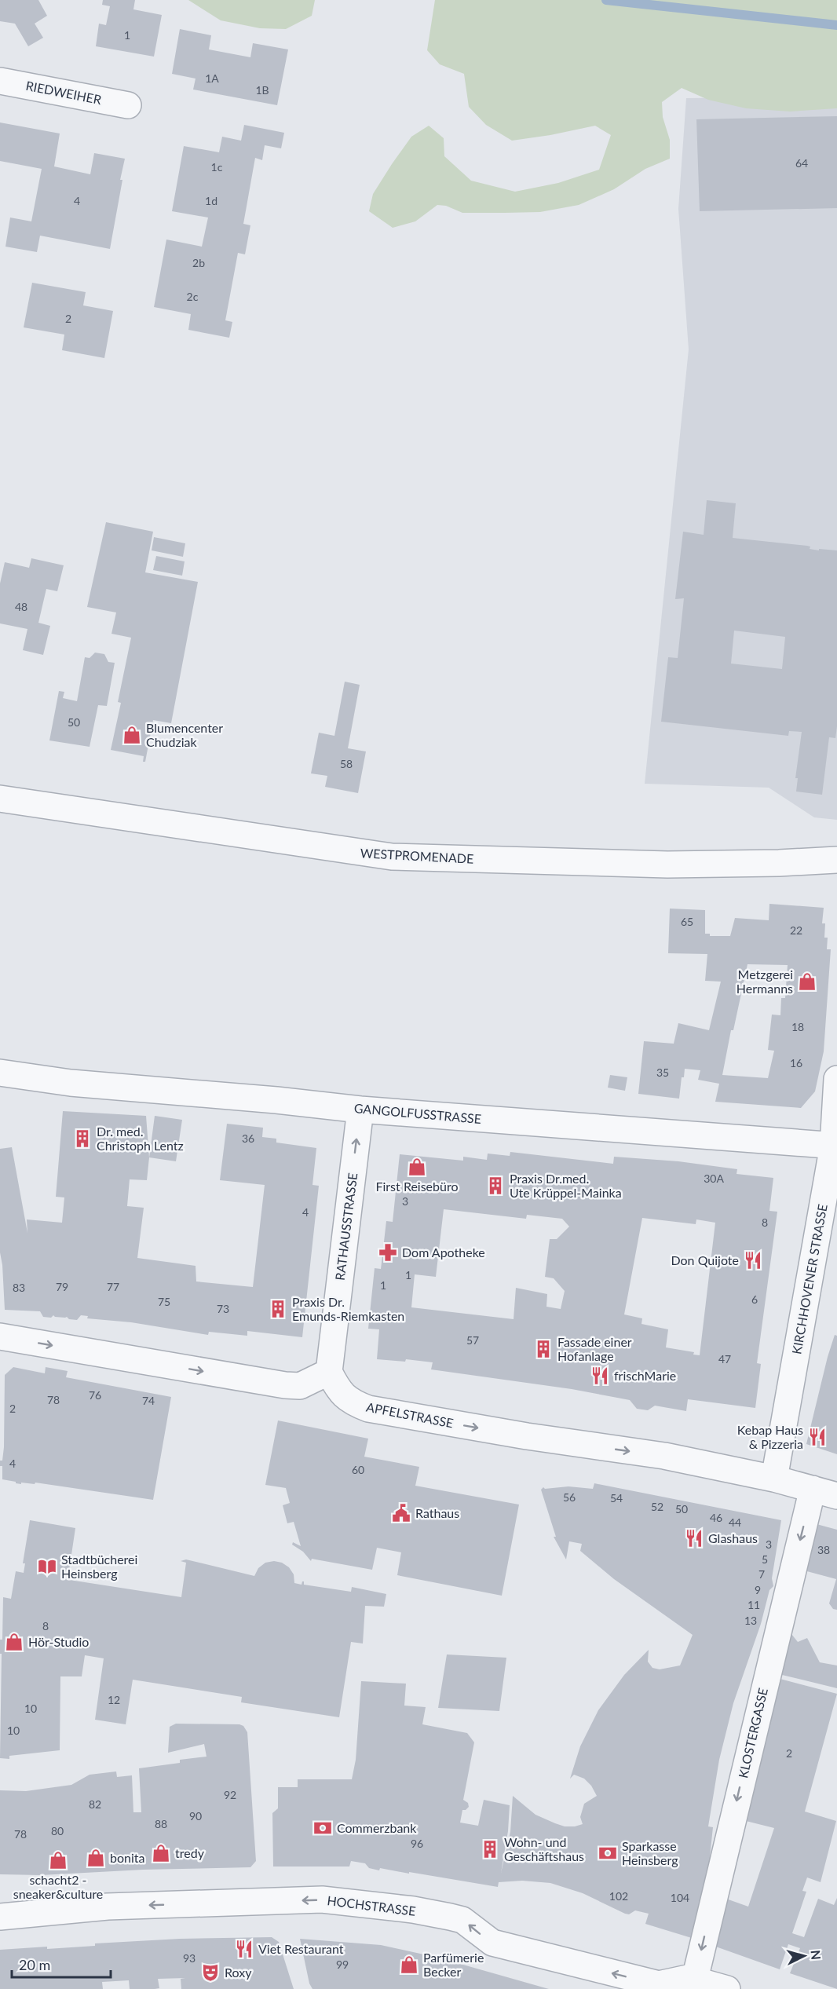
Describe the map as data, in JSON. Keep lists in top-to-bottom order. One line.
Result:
{"streets":{"street":["RIEDWEIHER","WESTPROMENADE","GANGOLFUSSTRASSE","RATHAUSSTRASSE","KIRCHHOVENER STRASSE","APFELSTRASSE","KLOSTERGASSE","HOCHSTRASSE"]},"crossings":[["GANGOLFUSSTRASSE","RATHAUSSTRASSE"],["GANGOLFUSSTRASSE","KIRCHHOVENER STRASSE"],["RATHAUSSTRASSE","APFELSTRASSE"],["KIRCHHOVENER STRASSE","APFELSTRASSE"],["APFELSTRASSE","KLOSTERGASSE"],["KLOSTERGASSE","HOCHSTRASSE"]],"one_way":["RATHAUSSTRASSE","APFELSTRASSE","KLOSTERGASSE","HOCHSTRASSE"],"places":{"shop":["Blumencenter Chudziak","Metzgerei Hermanns","First Reisebüro","Hör-Studio","tredy","bonita","schacht2 - sneaker&culture","Parfümerie Becker"],"building":["Dr. med. Christoph Lentz","Praxis Dr.med. Ute Krüppel-Mainka","Praxis Dr. Emunds-Riemkasten","Fassade einer Hofanlage","Wohn- und Geschäftshaus"],"pharmacy":["Dom Apotheke"],"restaurant":["Don Quijote","frischMarie","Kebap Haus & Pizzeria","Glashaus","Viet Restaurant"],"public building":["Rathaus"],"library":["Stadtbücherei Heinsberg"],"bank":["Commerzbank","Sparkasse Heinsberg"],"theatre":["Roxy"]},"house_numbers":["1","1A","1B","64","1c","4","1d","2b","2c","2","48","50","58","65","22","18","16","35","36","30A","3","4","8","1","1","79","77","83","6","75","73","57","47","76","78","74","2","4","60","56","54","52","50","46","44","3","38","5","7","9","11","13","8","12","10","10","2","92","82","90","88","80","78","96","102","104","93","99"],"scale_bar":"20 m","north":"right"}
